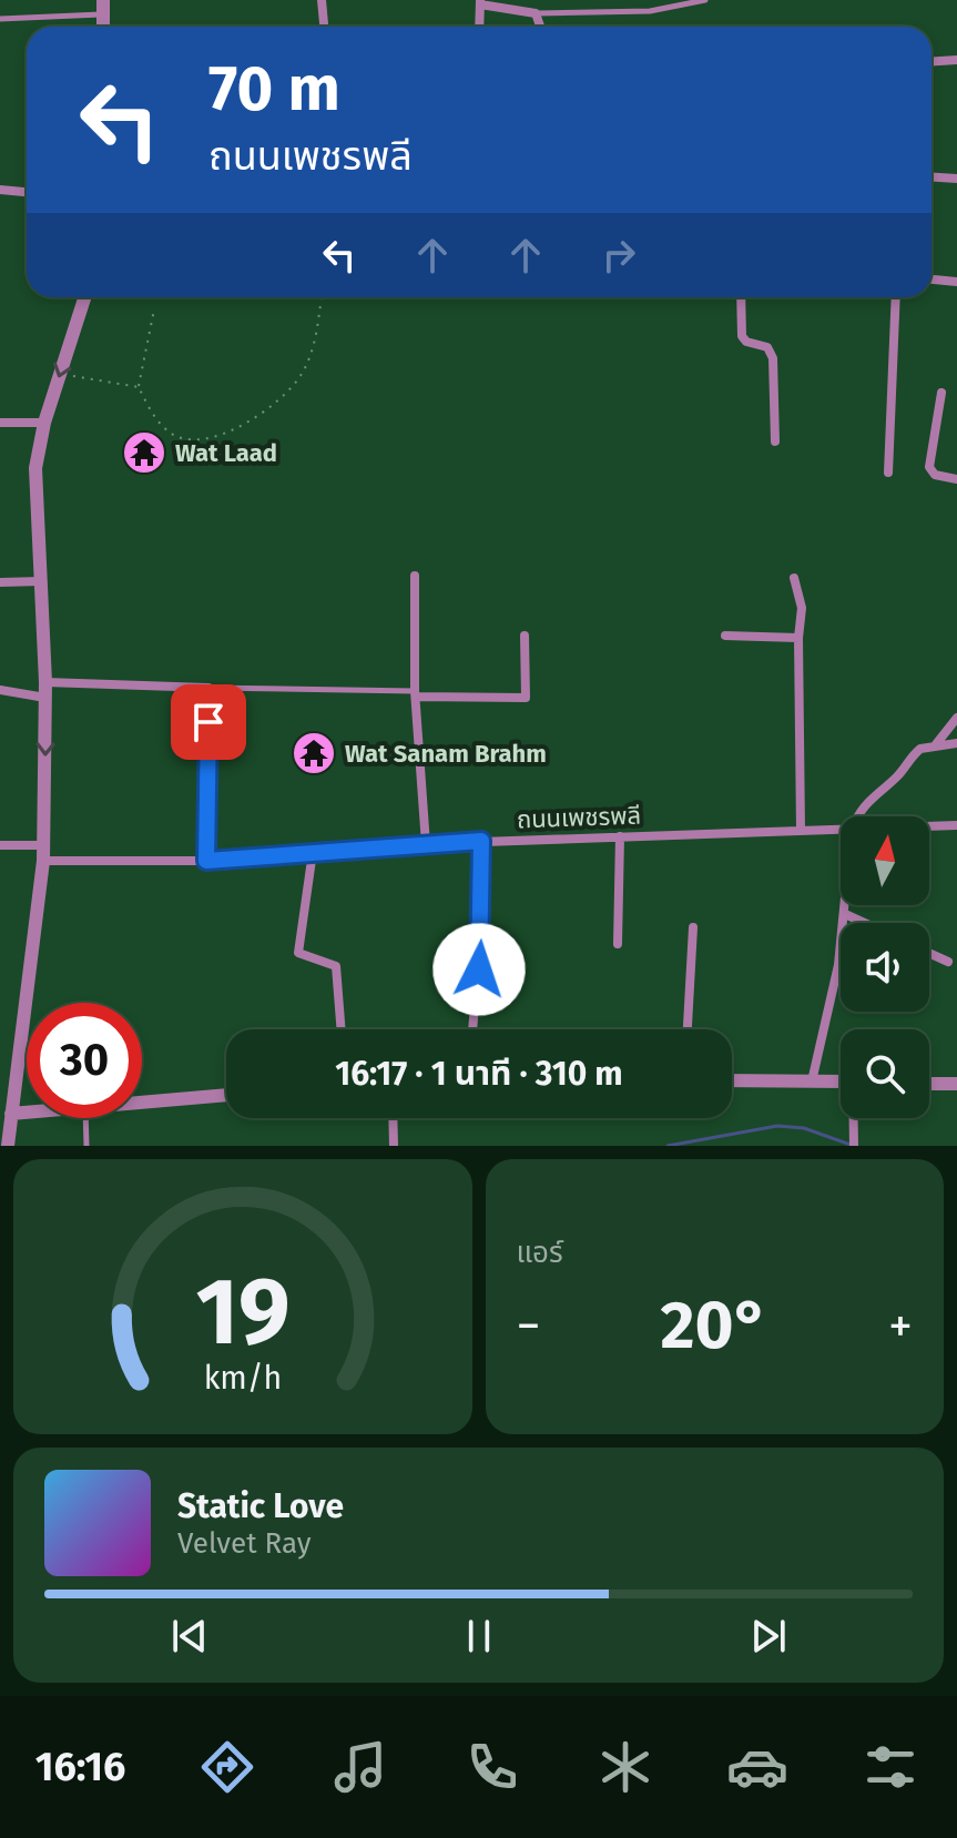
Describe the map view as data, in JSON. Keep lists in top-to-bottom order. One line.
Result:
{"streets":{"street":["ถนนเพชรพลี"]},"places":{"temple":["Wat Laad","Wat Sanam Brahm"]},"north":"top","page":{"turn":["70 m","ถนนเพชรพลี"],"limit":"30","trip":"16:17 · 1 นาที · 310 m","tile":"แอร์","heat":["−","20°","+"],"song":["Static Love","Velvet Ray"],"tabs":"16:16","gauge":["19","km/h"]}}
